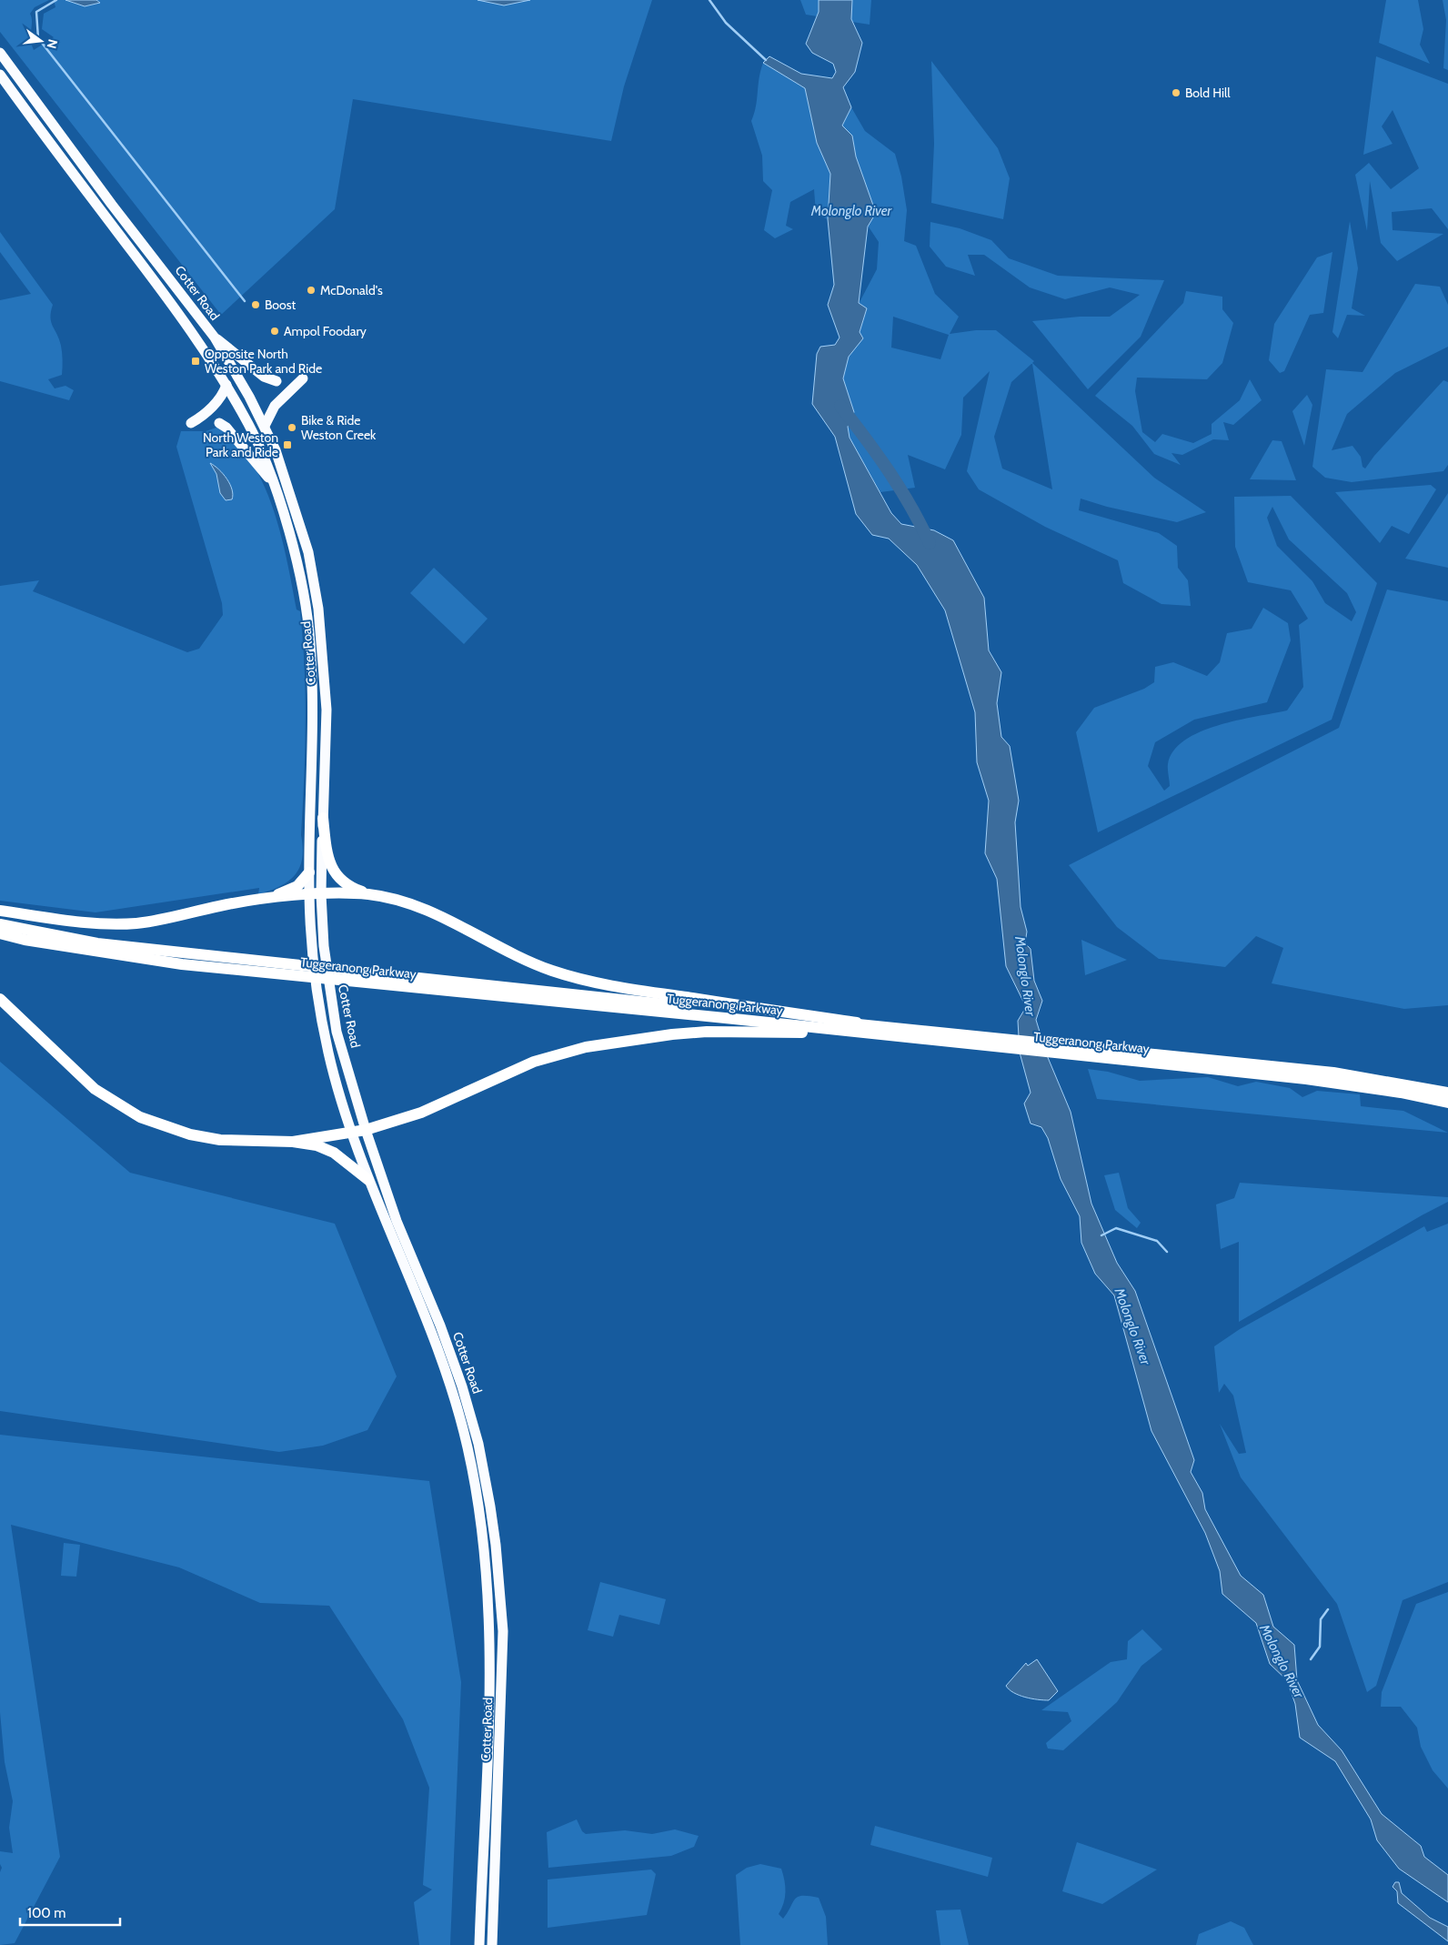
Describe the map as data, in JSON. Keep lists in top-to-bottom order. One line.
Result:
{"streets":{"highway":["Tuggeranong Parkway"],"main road":["Cotter Road"]},"water":["Molonglo River"],"places":{"other":["Bold Hill","McDonald's","Boost","Ampol Foodary","Bike & Ride Weston Creek"],"transit":["Opposite North Weston Park and Ride","North Weston Park and Ride"]},"scale_bar":"100 m","north":"right"}
